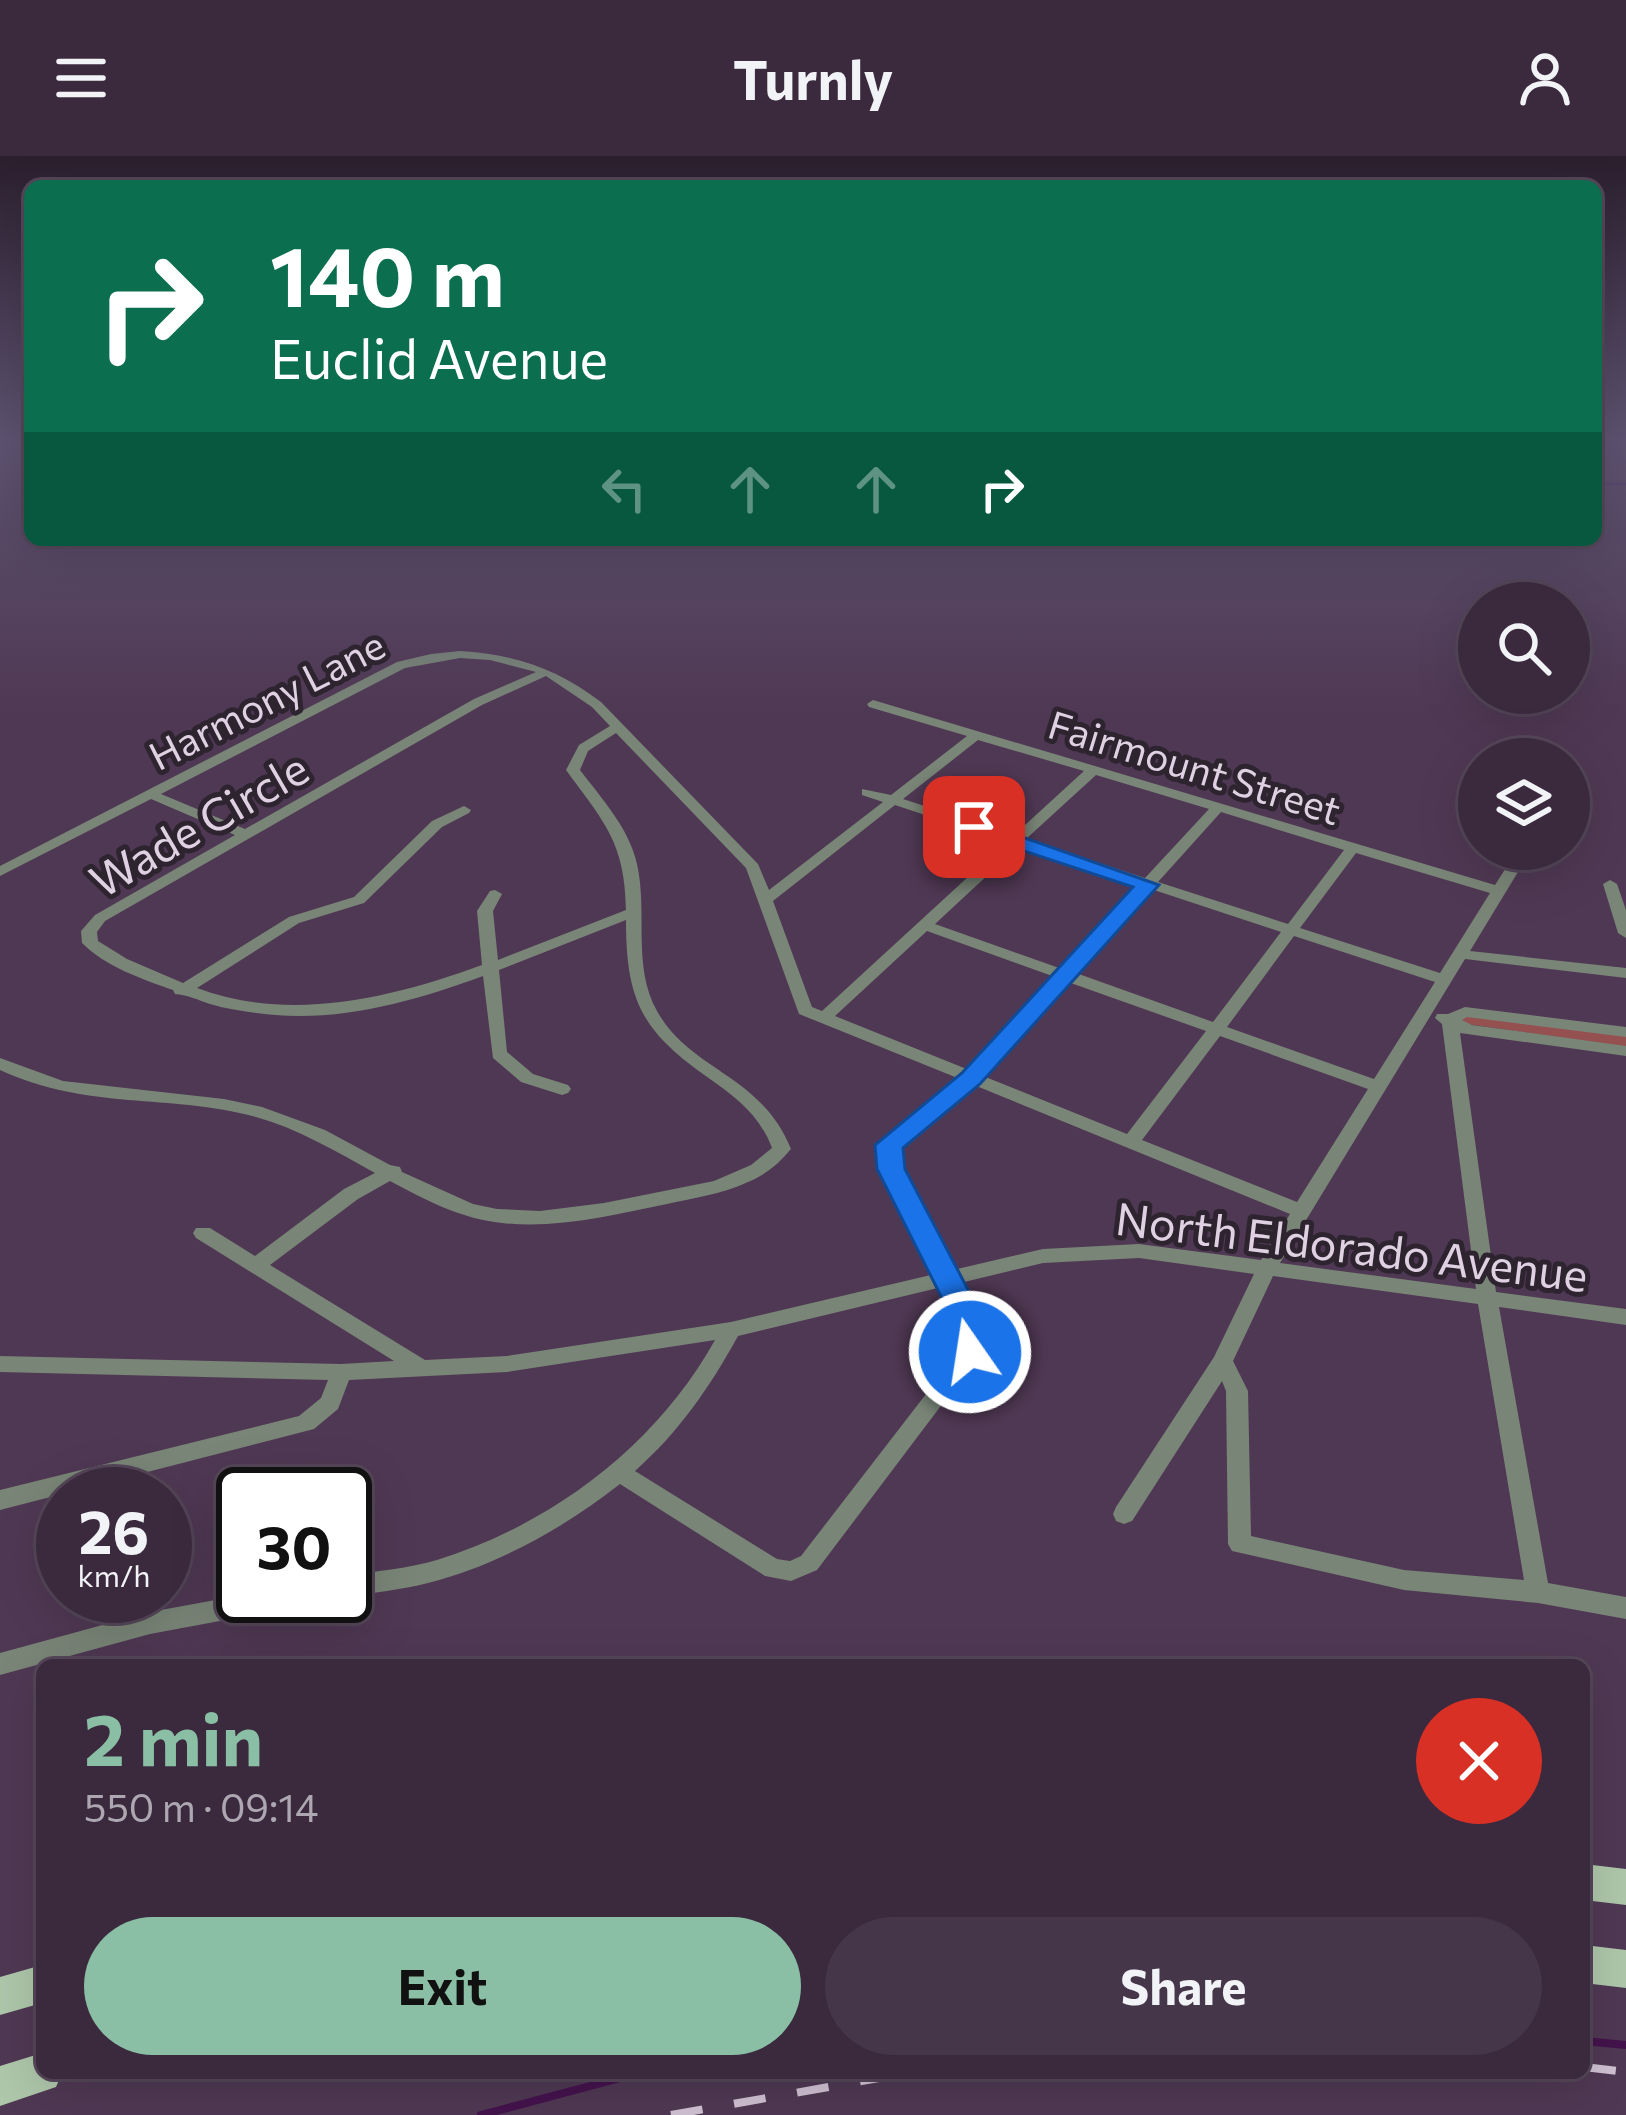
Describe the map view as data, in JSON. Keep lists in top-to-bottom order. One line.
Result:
{"streets":{"street":["Harmony Lane","Fairmount Street","Wade Circle","North Eldorado Avenue"]},"crossings":[["Harmony Lane","Wade Circle"]],"page":{"header":"Turnly","turn":["140 m","Euclid Avenue"],"speed":"26 km/h","limit":"30","heading":["2 min","550 m · 09:14"],"buttons":["Exit","Share"]}}
